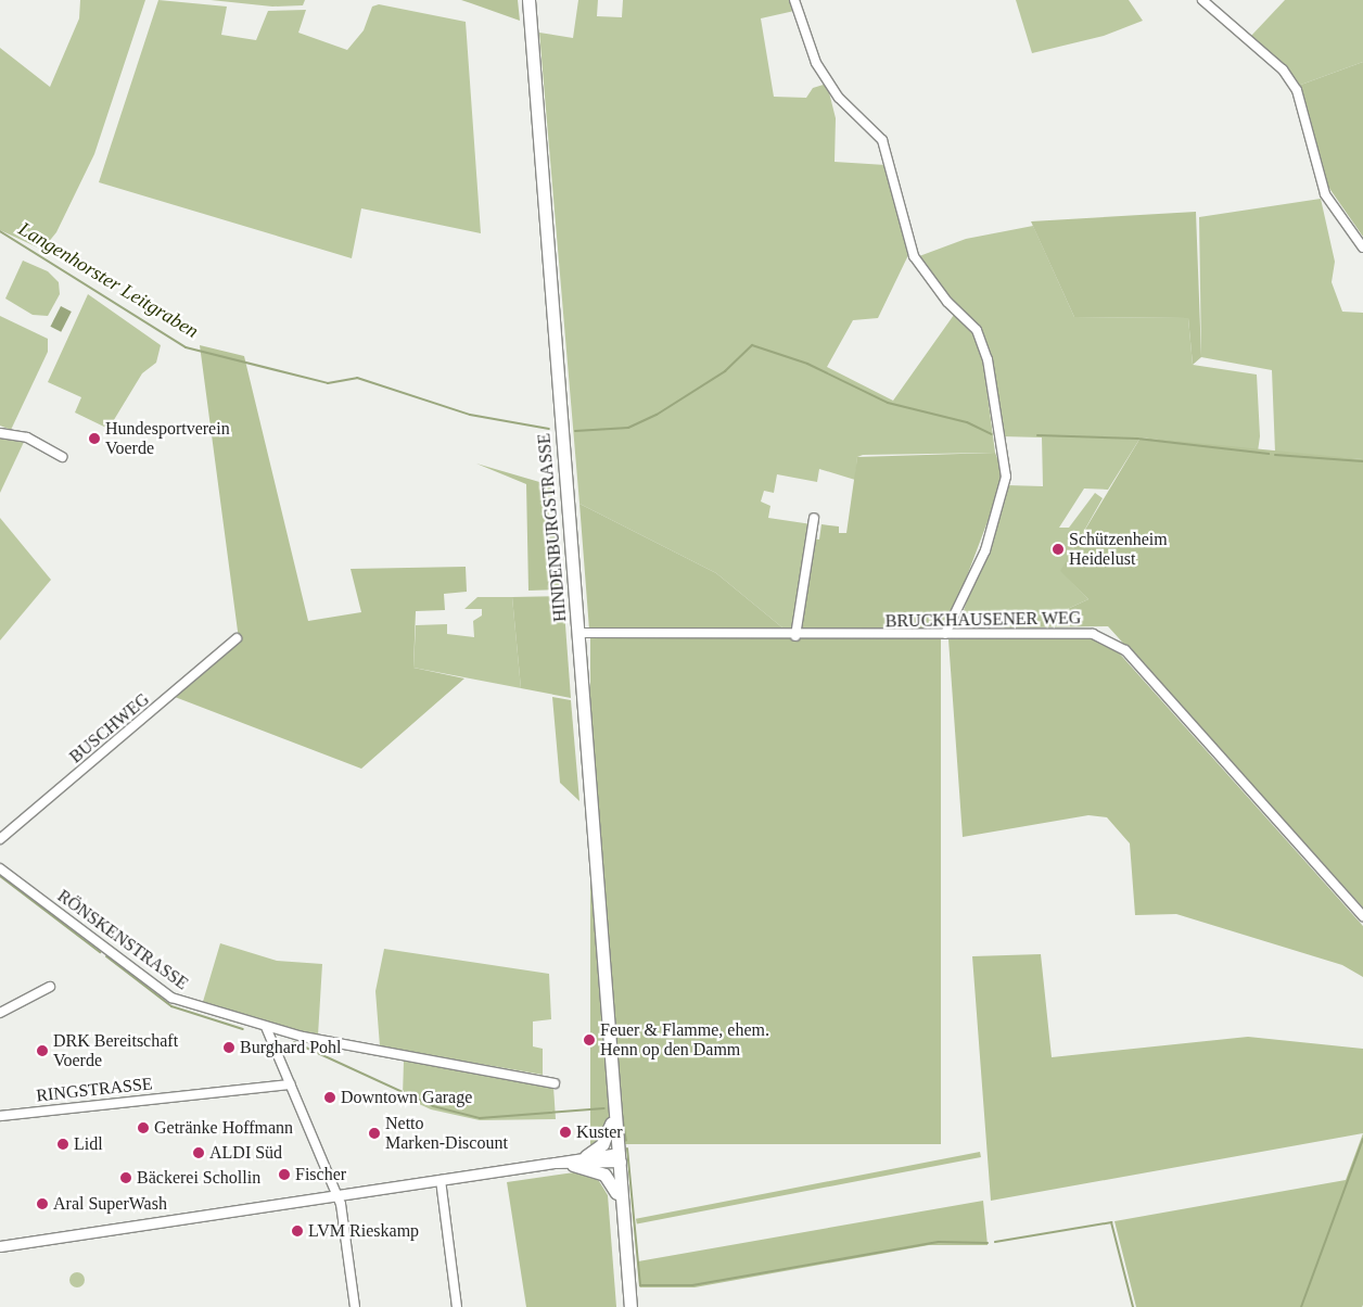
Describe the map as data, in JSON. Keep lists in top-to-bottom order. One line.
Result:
{"streets":{"main road":["HINDENBURGSTRASSE"],"street":["BRUCKHAUSENER WEG","BUSCHWEG","RÖNSKENSTRASSE","RINGSTRASSE"]},"crossings":[["HINDENBURGSTRASSE","BRUCKHAUSENER WEG"]],"water":["Langenhorster Leitgraben"],"places":["Hundesportverein Voerde","Schützenheim Heidelust","Feuer & Flamme, ehem. Henn op den Damm","Burghard Pohl","DRK Bereitschaft Voerde","Downtown Garage","Getränke Hoffmann","Kuster","Netto Marken-Discount","Lidl","ALDI Süd","Fischer","Bäckerei Schollin","Aral SuperWash","LVM Rieskamp"]}
